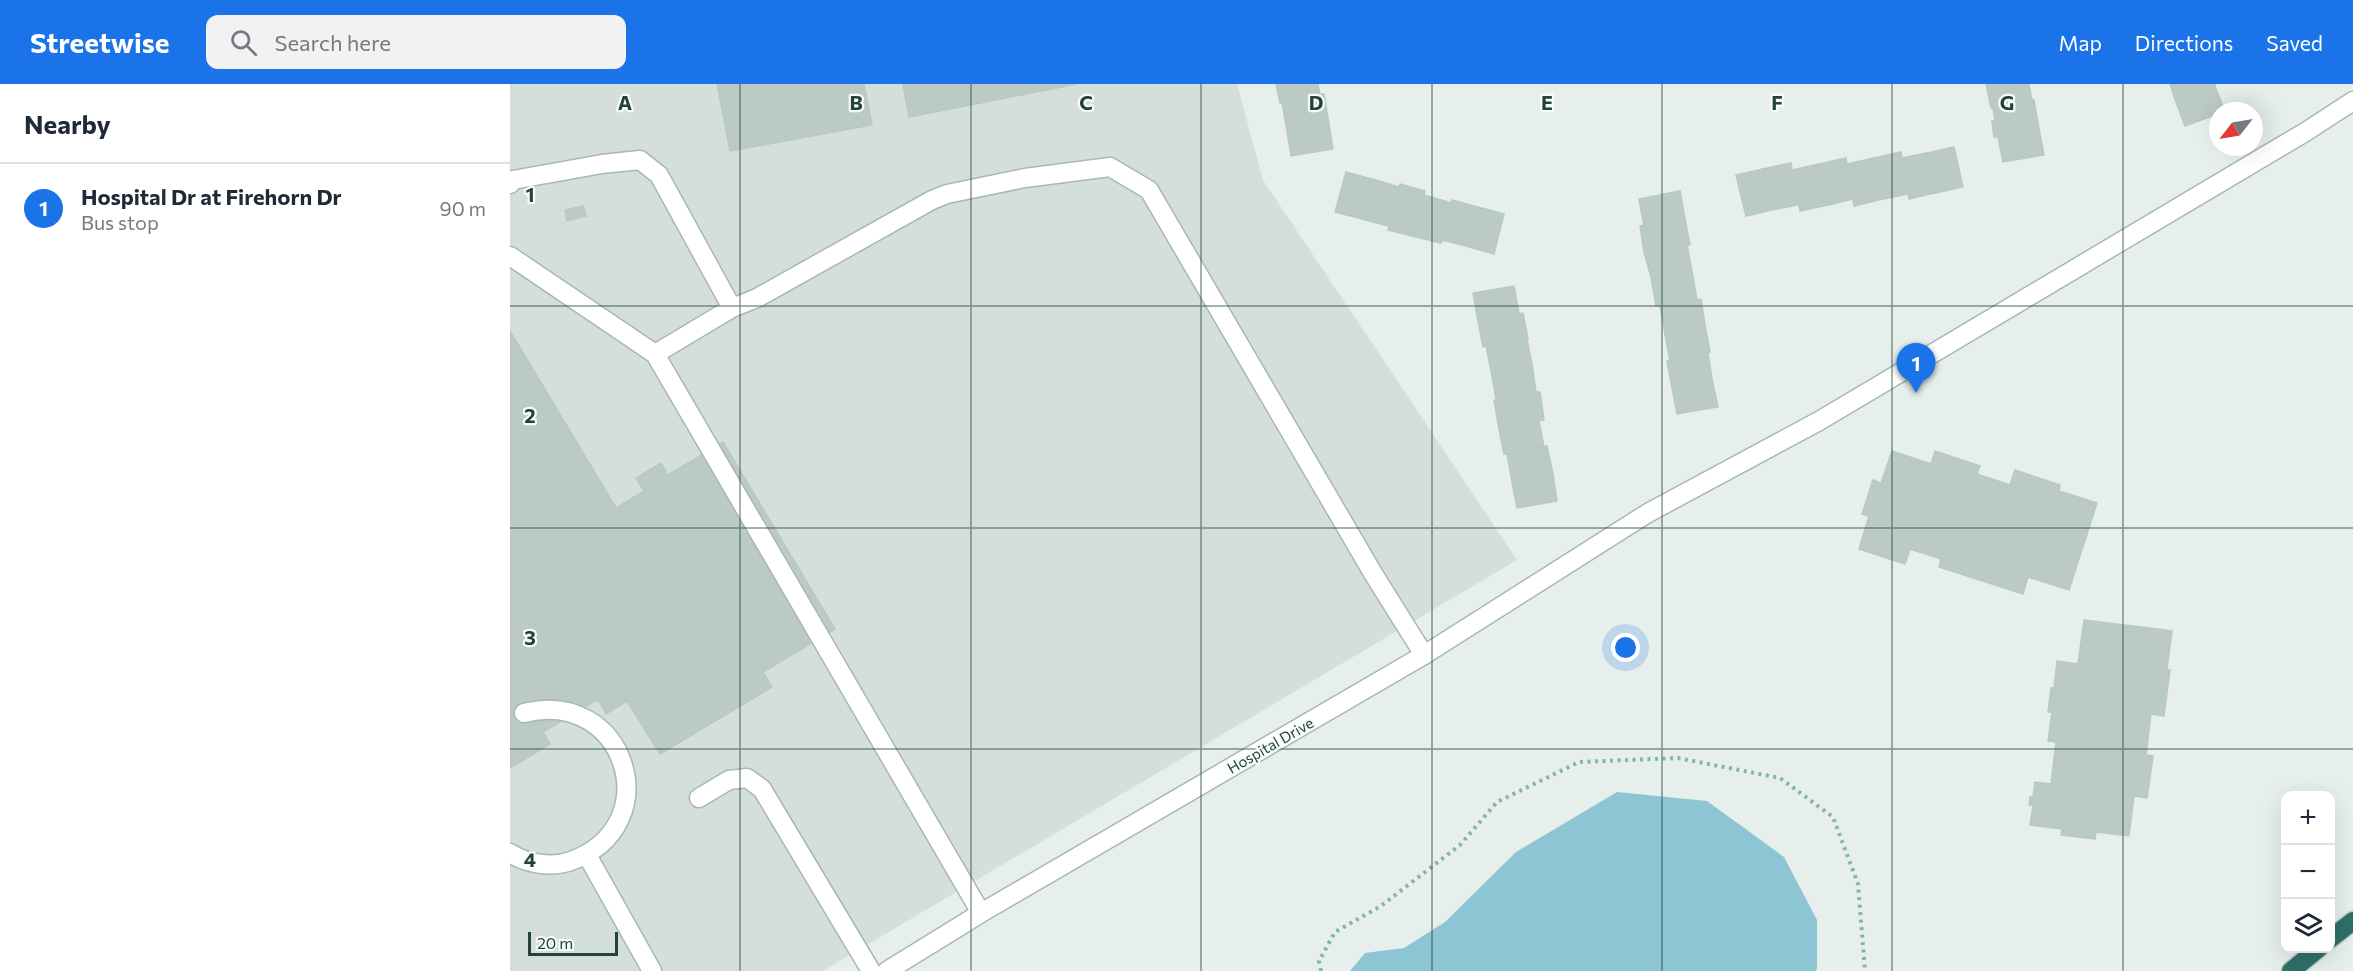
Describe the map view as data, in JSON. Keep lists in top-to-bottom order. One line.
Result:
{"streets":{"street":["Hospital Drive"]},"scale_bar":"20 m","north":"bottom left","page":{"header":"Streetwise","search":"Search here","nav":["Map","Directions","Saved"],"heading":"Nearby","list":[{"mark":"1","name":"Hospital Dr at Firehorn Dr","note":"Bus stop","value":"90 m"}],"pins":"1","map_buttons":["+","−"],"scale":"20 m"},"grid":{"columns":["A","B","C","D","E","F","G"],"rows":["1","2","3","4"]}}
